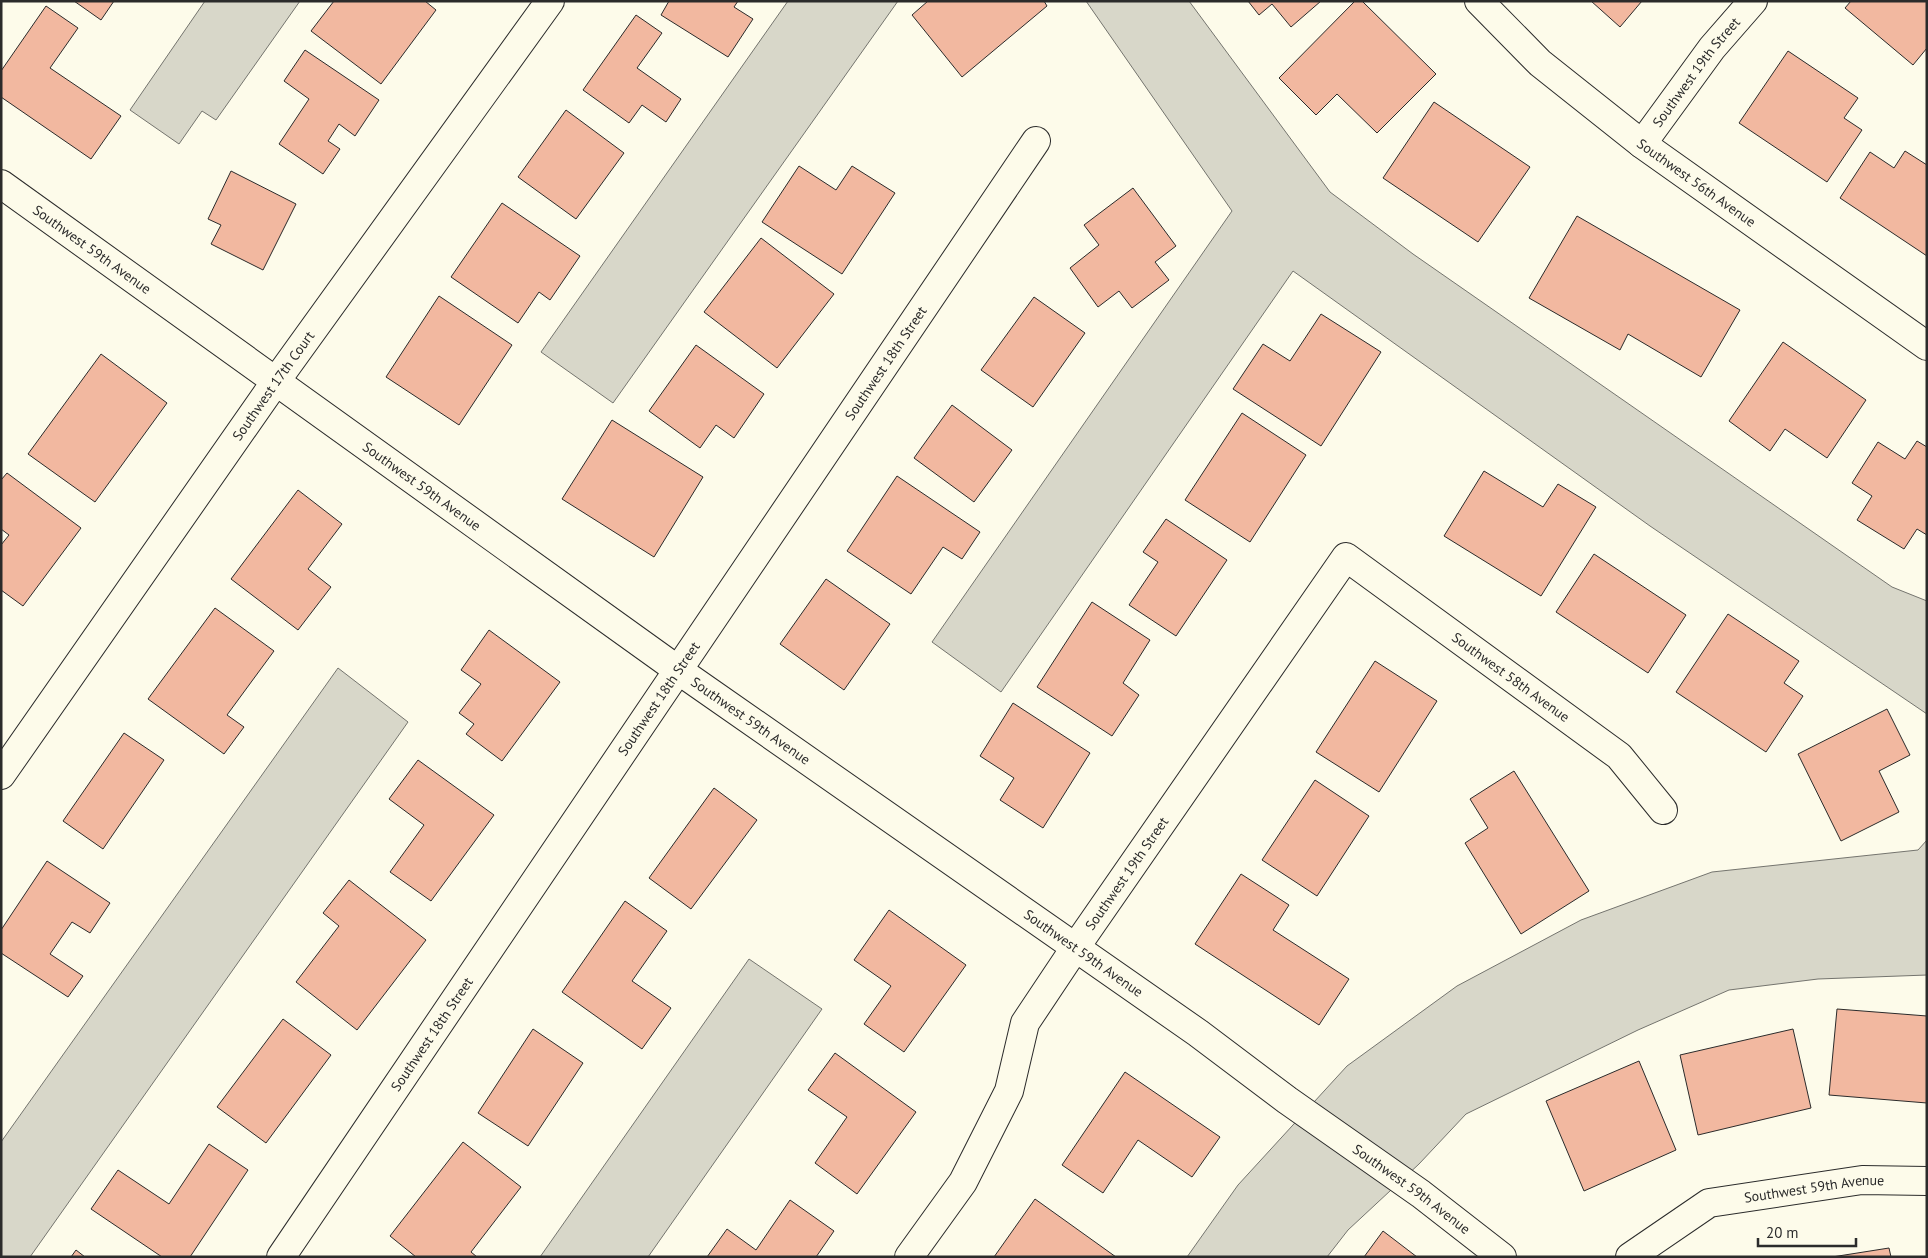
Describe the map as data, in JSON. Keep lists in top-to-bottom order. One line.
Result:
{"streets":{"street":["Southwest 19th Street","Southwest 56th Avenue","Southwest 59th Avenue","Southwest 18th Street","Southwest 17th Court","Southwest 58th Avenue"]},"crossings":[["Southwest 19th Street","Southwest 56th Avenue"],["Southwest 19th Street","Southwest 59th Avenue"],["Southwest 19th Street","Southwest 58th Avenue"],["Southwest 59th Avenue","Southwest 18th Street"],["Southwest 59th Avenue","Southwest 17th Court"]],"scale_bar":"20 m"}
